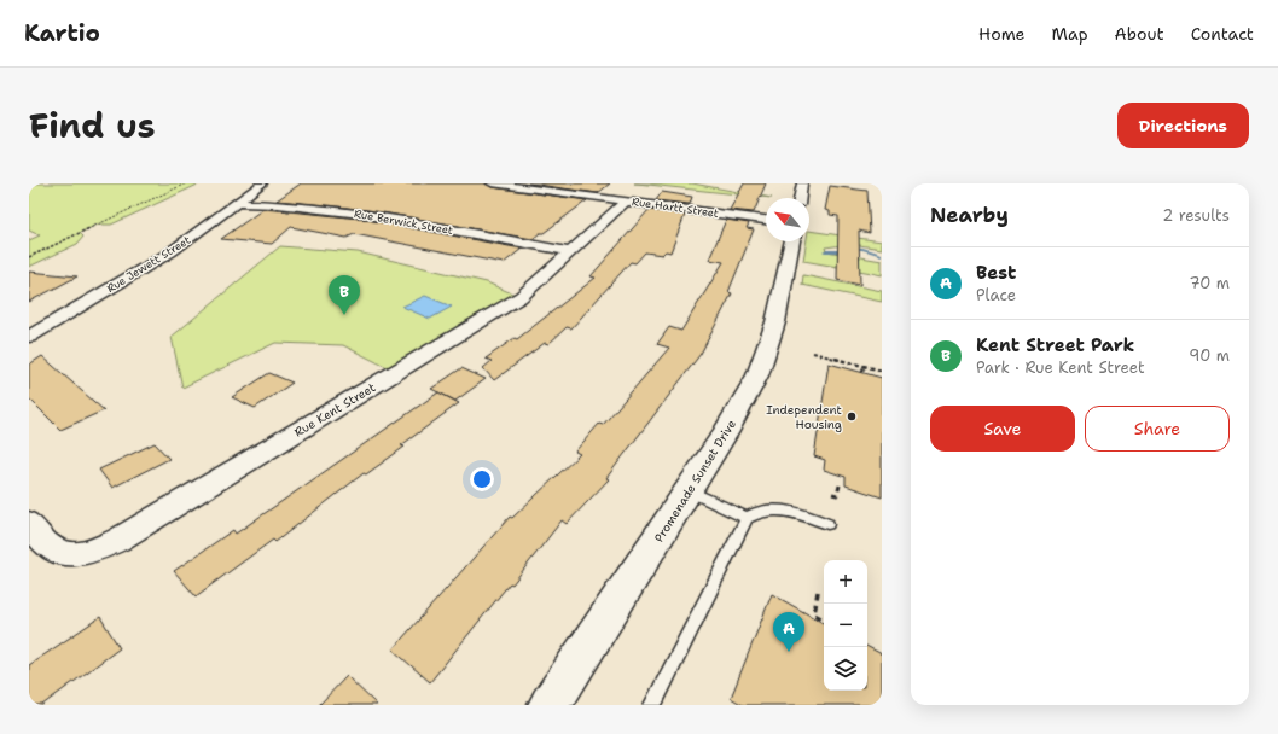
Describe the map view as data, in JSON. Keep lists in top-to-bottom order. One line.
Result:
{"streets":{"street":["Rue Hartt Street","Rue Berwick Street","Rue Jewett Street","Rue Kent Street","Promenade Sunset Drive"]},"crossings":[["Rue Hartt Street","Rue Kent Street"],["Rue Berwick Street","Rue Jewett Street"],["Rue Berwick Street","Rue Kent Street"]],"places":["Independent Housing"],"north":"top left","page":{"header":"Kartio","nav":["Home","Map","About","Contact"],"title":"Find us","buttons":["Directions",["Save","Share"]],"heading":["Nearby","2 results"],"list":[{"mark":"A","name":"Best","note":"Place","value":"70 m"},{"mark":"B","name":"Kent Street Park","note":"Park · Rue Kent Street","value":"90 m"}],"pins":["B","A"],"map_buttons":["+","−"]}}
